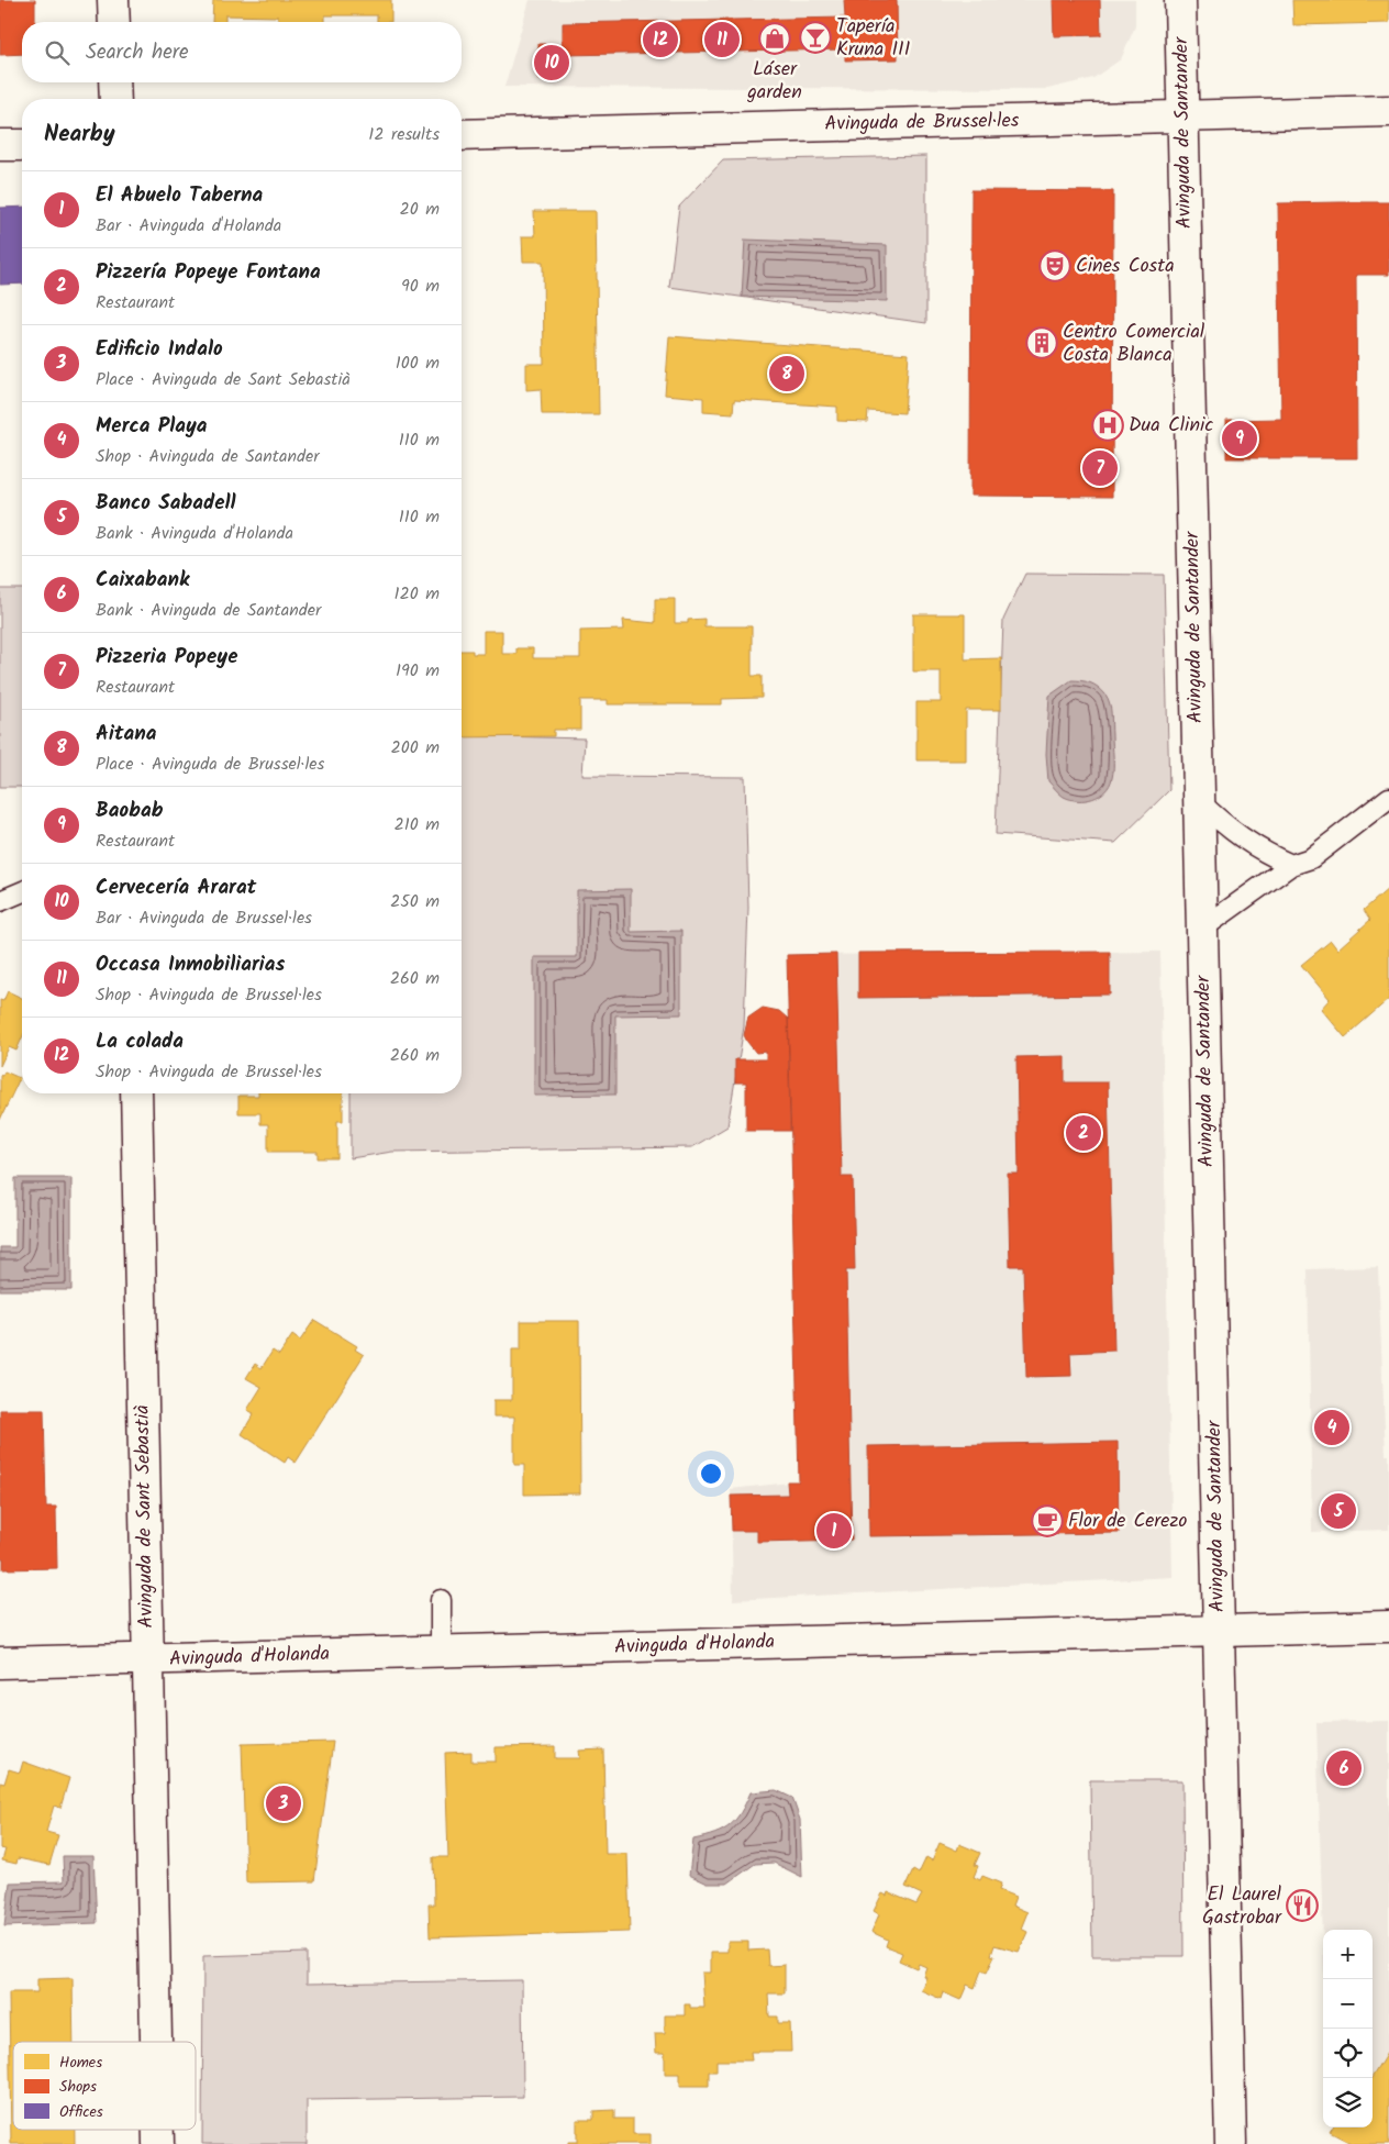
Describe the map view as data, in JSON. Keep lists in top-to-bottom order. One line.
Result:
{"streets":{"street":["Avinguda de Brussel·les","Avinguda de Santander","Avinguda de Sant Sebastià","Avinguda d'Holanda"]},"crossings":[["Avinguda de Brussel·les","Avinguda de Santander"],["Avinguda de Santander","Avinguda d'Holanda"],["Avinguda de Sant Sebastià","Avinguda d'Holanda"]],"places":{"bar":["Tapería Kruna III"],"shop":["Láser garden"],"theatre":["Cines Costa"],"building":["Centro Comercial Costa Blanca"],"hospital":["Dua Clinic"],"cafe":["Flor de Cerezo"],"restaurant":["El Laurel Gastrobar"]},"legend":["Homes","Shops","Offices"],"page":{"pins":["11","12","10","8","9","7","2","4","5","1","6","3"],"search":"Search here","heading":["Nearby","12 results"],"list":[{"mark":"1","name":"El Abuelo Taberna","note":"Bar · Avinguda d'Holanda","value":"20 m"},{"mark":"2","name":"Pizzería Popeye Fontana","note":"Restaurant","value":"90 m"},{"mark":"3","name":"Edificio Indalo","note":"Place · Avinguda de Sant Sebastià","value":"100 m"},{"mark":"4","name":"Merca Playa","note":"Shop · Avinguda de Santander","value":"110 m"},{"mark":"5","name":"Banco Sabadell","note":"Bank · Avinguda d'Holanda","value":"110 m"},{"mark":"6","name":"Caixabank","note":"Bank · Avinguda de Santander","value":"120 m"},{"mark":"7","name":"Pizzeria Popeye","note":"Restaurant","value":"190 m"},{"mark":"8","name":"Aitana","note":"Place · Avinguda de Brussel·les","value":"200 m"},{"mark":"9","name":"Baobab","note":"Restaurant","value":"210 m"},{"mark":"10","name":"Cervecería Ararat","note":"Bar · Avinguda de Brussel·les","value":"250 m"},{"mark":"11","name":"Occasa Inmobiliarias","note":"Shop · Avinguda de Brussel·les","value":"260 m"},{"mark":"12","name":"La colada","note":"Shop · Avinguda de Brussel·les","value":"260 m"}],"map_buttons":["+","−"]}}
